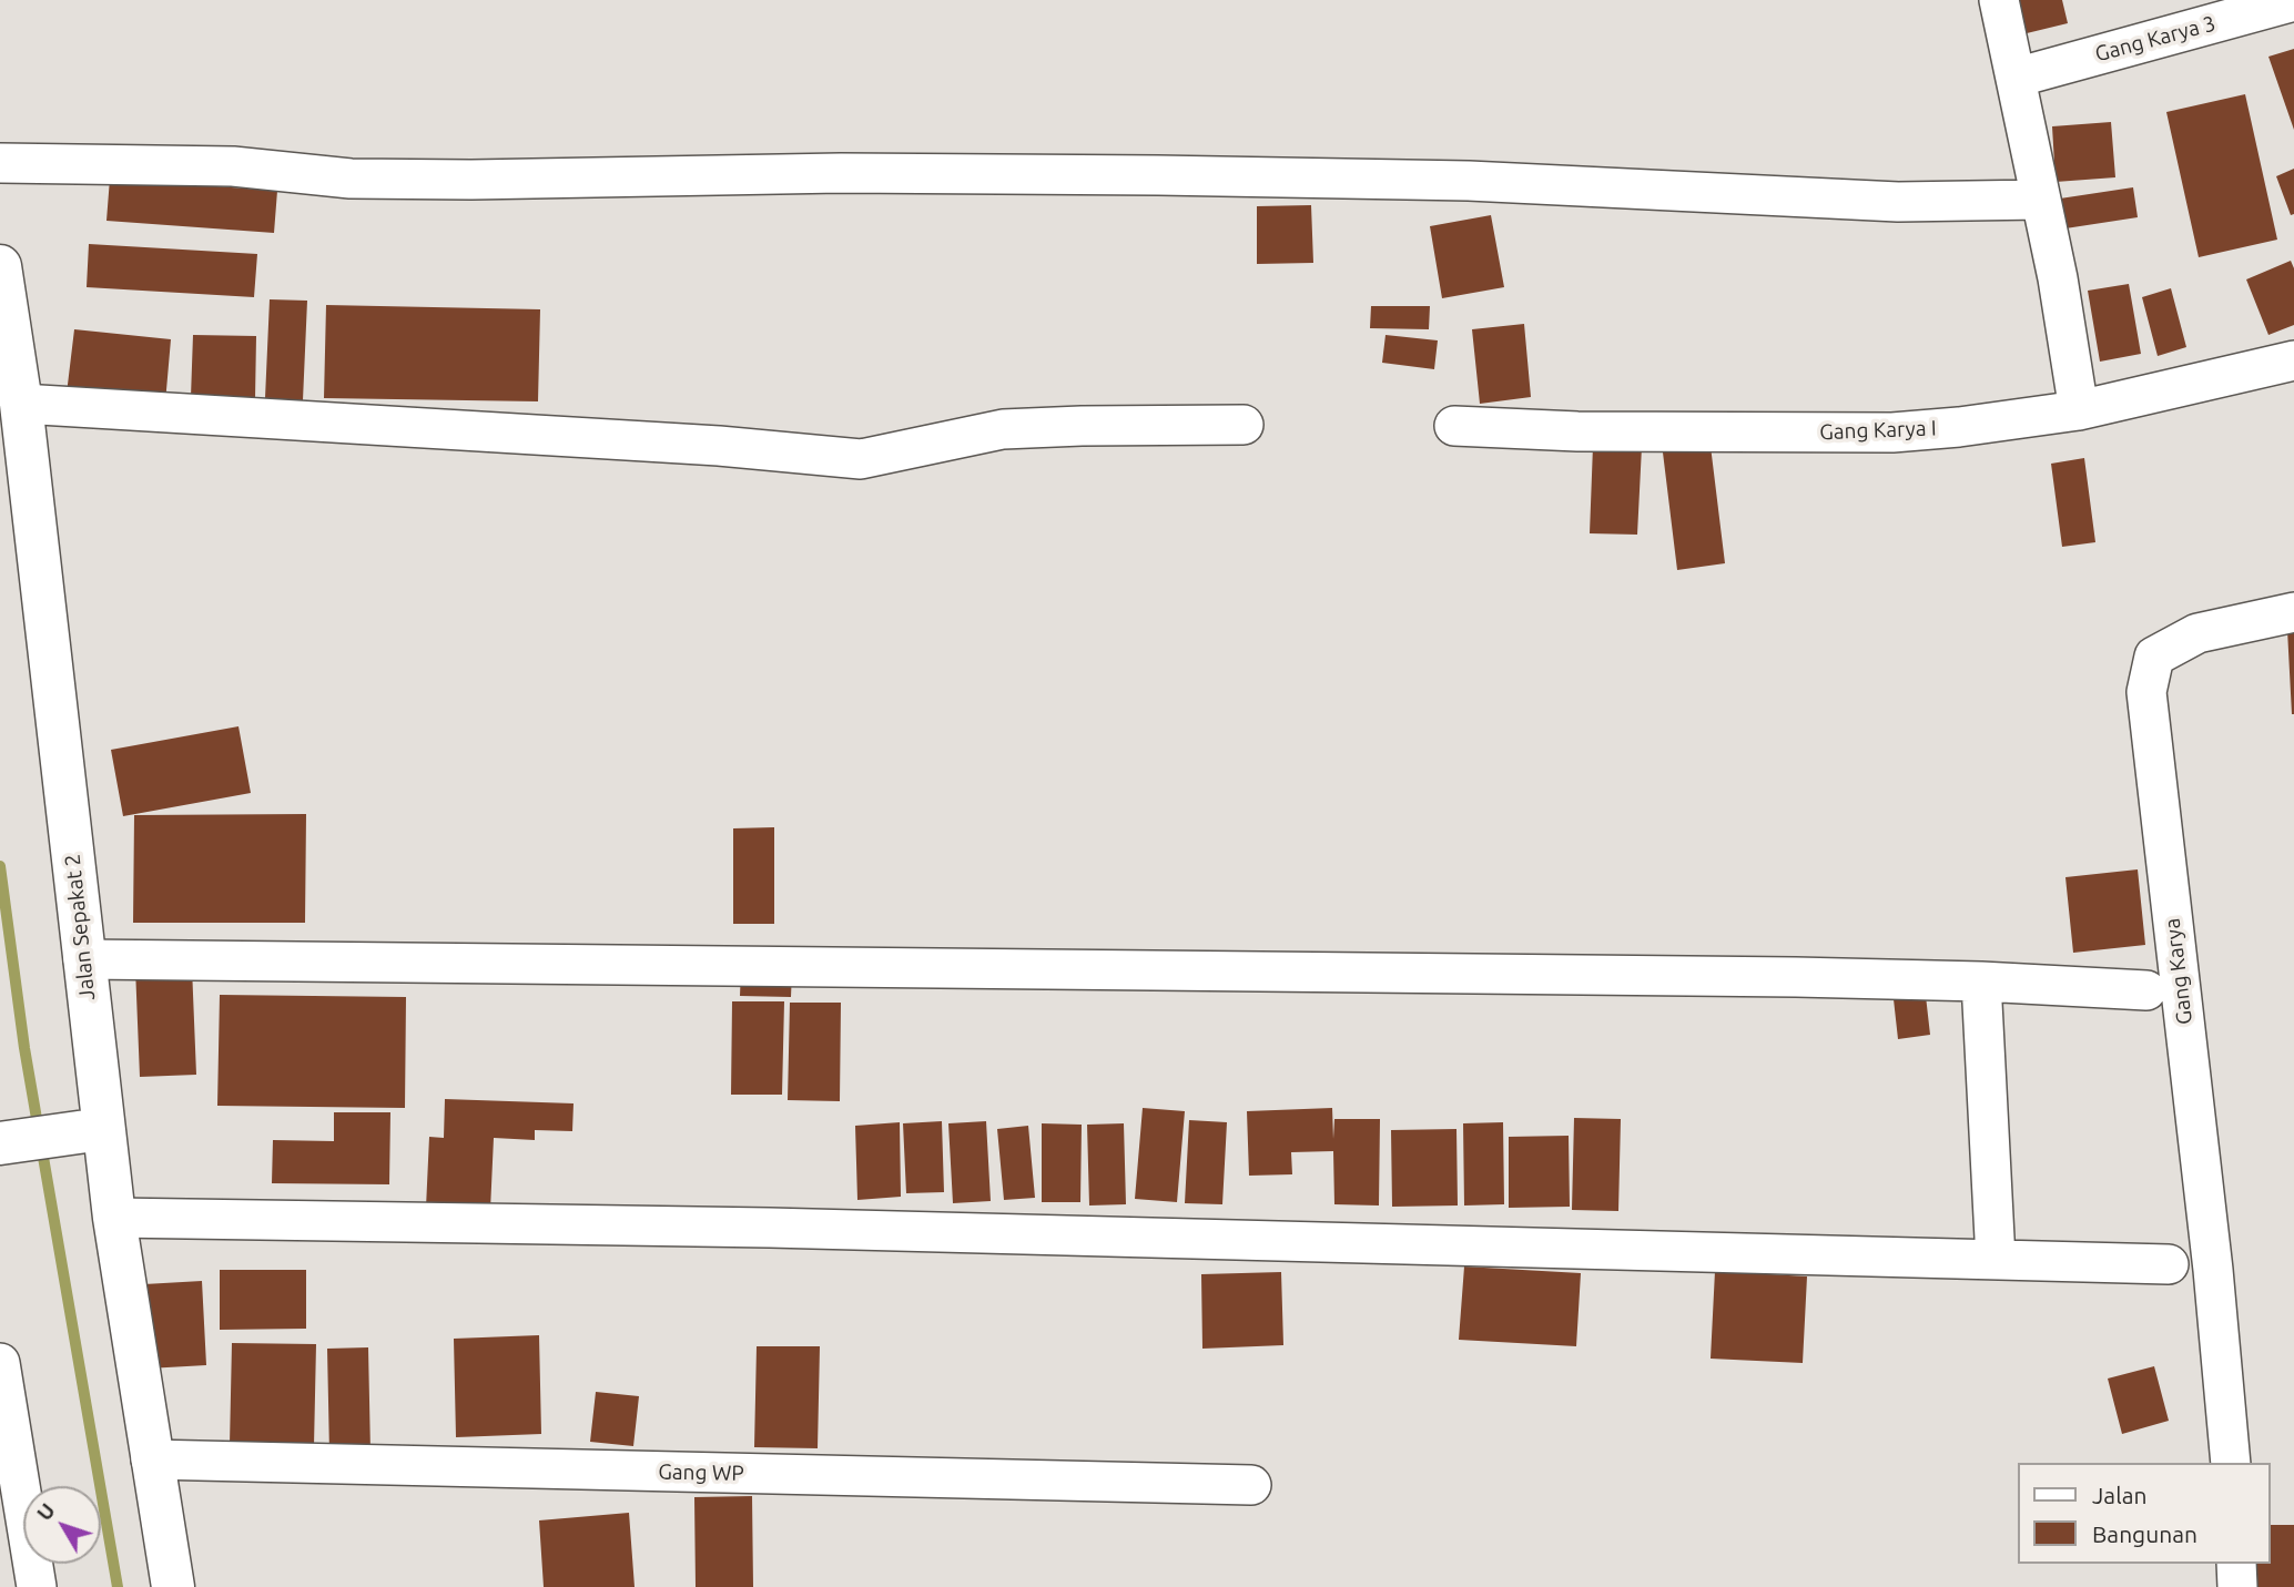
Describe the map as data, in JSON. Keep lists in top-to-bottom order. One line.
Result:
{"streets":{"street":["Gang Karya 3","Gang Karya I","Jalan Sepakat 2","Gang Karya","Gang WP"]},"crossings":[["Jalan Sepakat 2","Gang WP"]],"legend":["Jalan","Bangunan"],"north":"top left"}
